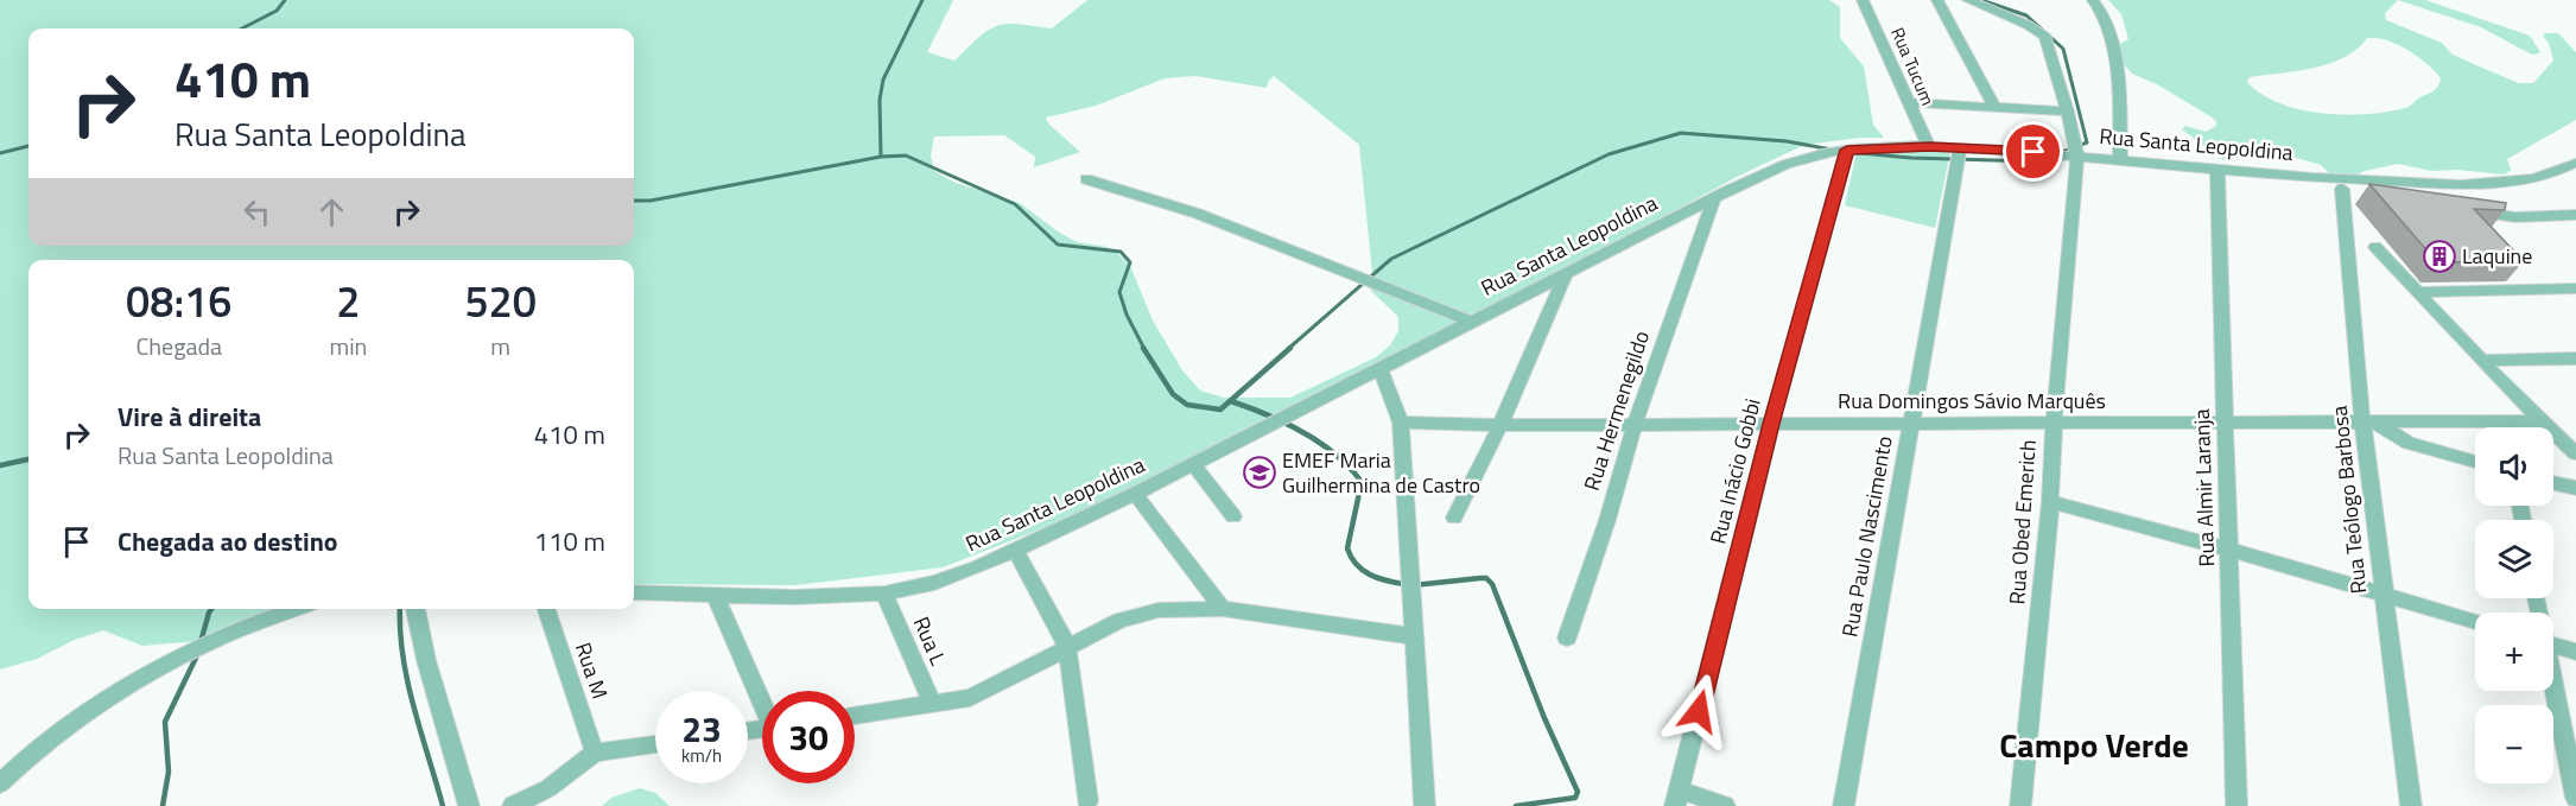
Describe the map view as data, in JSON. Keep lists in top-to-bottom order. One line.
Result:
{"streets":{"street":["Rua Tucum","Rua Santa Leopoldina","Rua Domingos Sávio Marquês","Rua Hermenegildo","Rua Inácio Gobbi","Rua Almir Laranja","Rua Teólogo Barbosa","Rua Obed Emerich","Rua Paulo Nascimento","Rua L","Rua M"]},"crossings":[["Rua Tucum","Rua Santa Leopoldina"],["Rua Santa Leopoldina","Rua Hermenegildo"],["Rua Santa Leopoldina","Rua Inácio Gobbi"],["Rua Santa Leopoldina","Rua Almir Laranja"],["Rua Santa Leopoldina","Rua Obed Emerich"],["Rua Santa Leopoldina","Rua Paulo Nascimento"],["Rua Santa Leopoldina","Rua L"],["Rua Domingos Sávio Marquês","Rua Hermenegildo"],["Rua Domingos Sávio Marquês","Rua Inácio Gobbi"],["Rua Domingos Sávio Marquês","Rua Almir Laranja"],["Rua Domingos Sávio Marquês","Rua Teólogo Barbosa"],["Rua Domingos Sávio Marquês","Rua Obed Emerich"],["Rua Domingos Sávio Marquês","Rua Paulo Nascimento"]],"districts":["Campo Verde"],"places":{"building":["Laquine"],"school or university":["EMEF Maria Guilhermina de Castro"]},"page":{"turn":["410 m","Rua Santa Leopoldina"],"eta":["08:16","Chegada","2","min","520","m"],"list":[{"name":"Vire à direita","note":"Rua Santa Leopoldina","value":"410 m"},{"name":"Chegada ao destino","value":"110 m"}],"map_buttons":["+","−"],"speed":"23 km/h","limit":"30"}}
